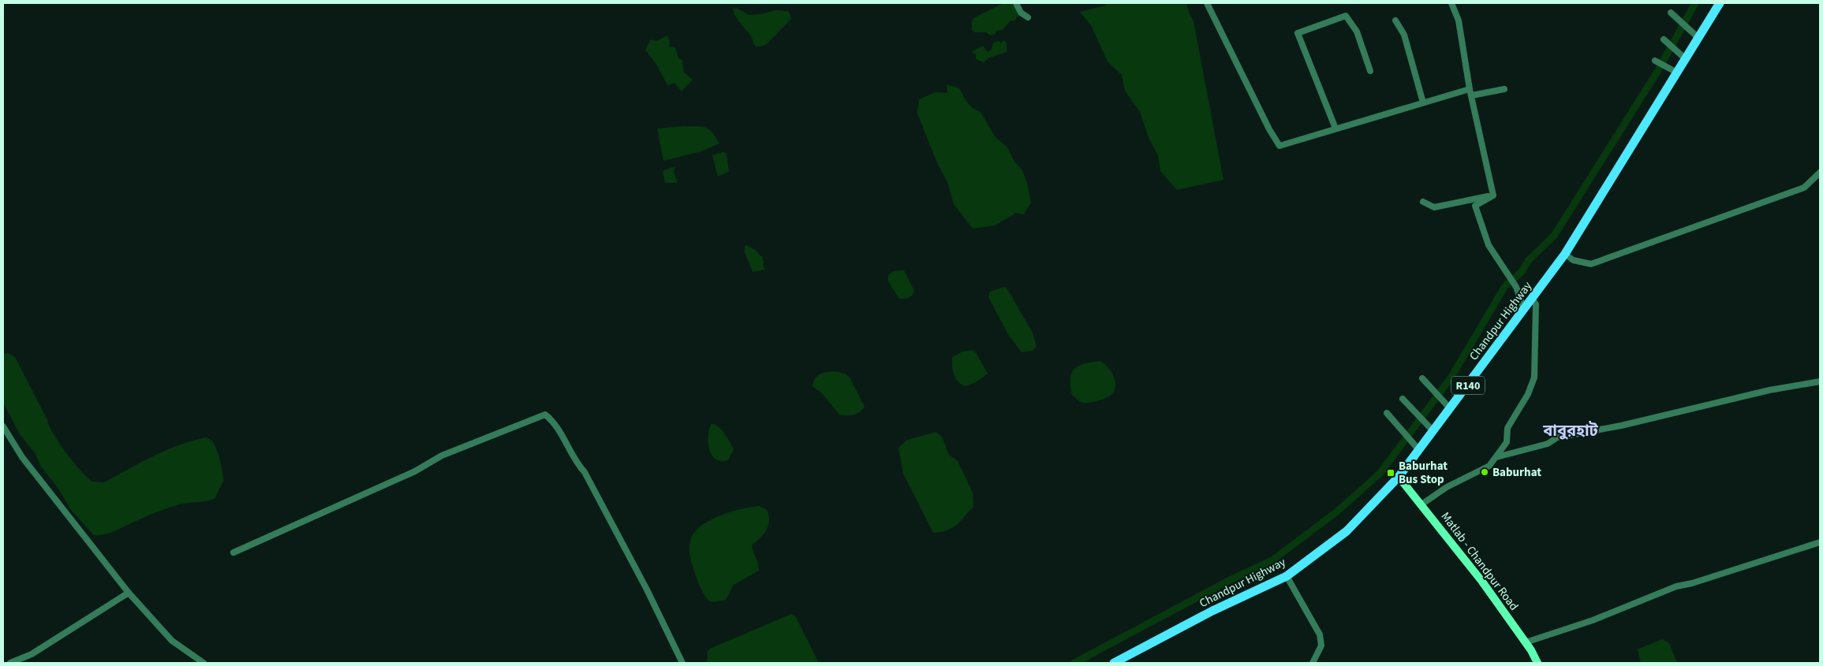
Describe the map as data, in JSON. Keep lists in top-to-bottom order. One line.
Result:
{"streets":{"main road":["Chandpur Highway","R140","Matlab - Chandpur Road"]},"crossings":[["Chandpur Highway","Matlab - Chandpur Road"]],"districts":["বাবুরহাট"],"places":{"other":["Baburhat"],"transit":["Baburhat Bus Stop"]}}
